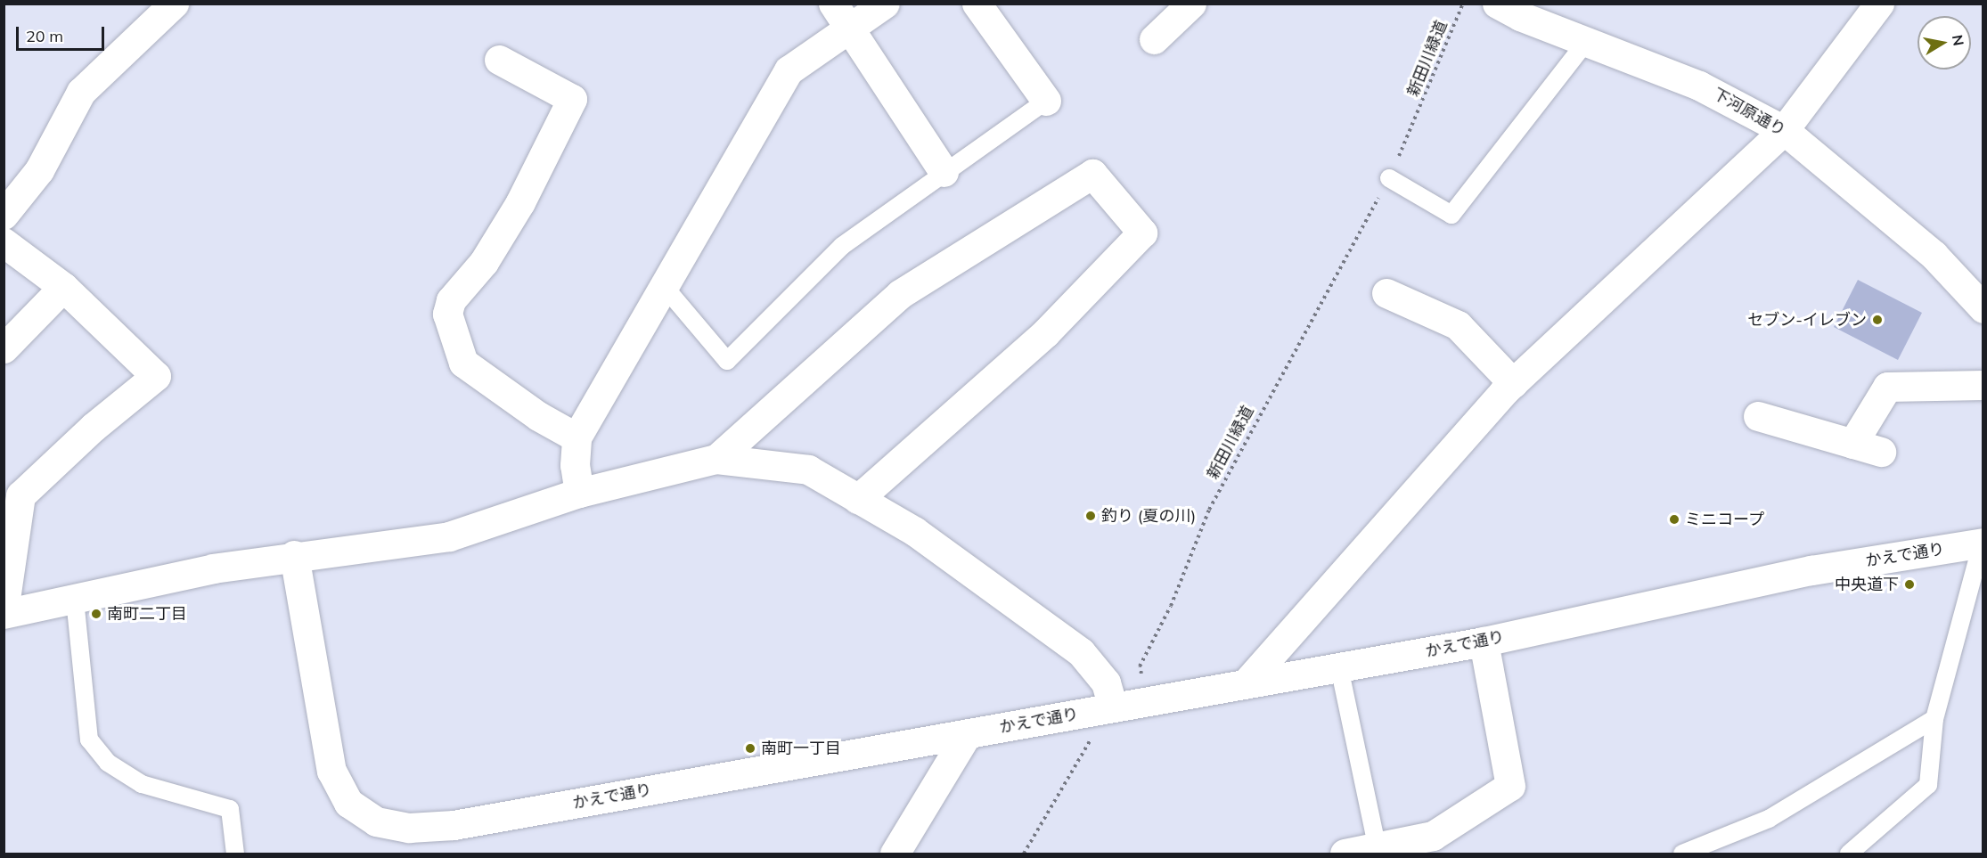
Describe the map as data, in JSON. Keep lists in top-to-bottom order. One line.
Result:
{"streets":{"street":["下河原通り","かえで通り"],"path":["新田川緑道"]},"crossings":[["新田川緑道","かえで通り"]],"places":["セブン-イレブン","釣り (夏の川)","ミニコープ","中央道下","南町二丁目","南町一丁目"],"scale_bar":"20 m","north":"right"}
